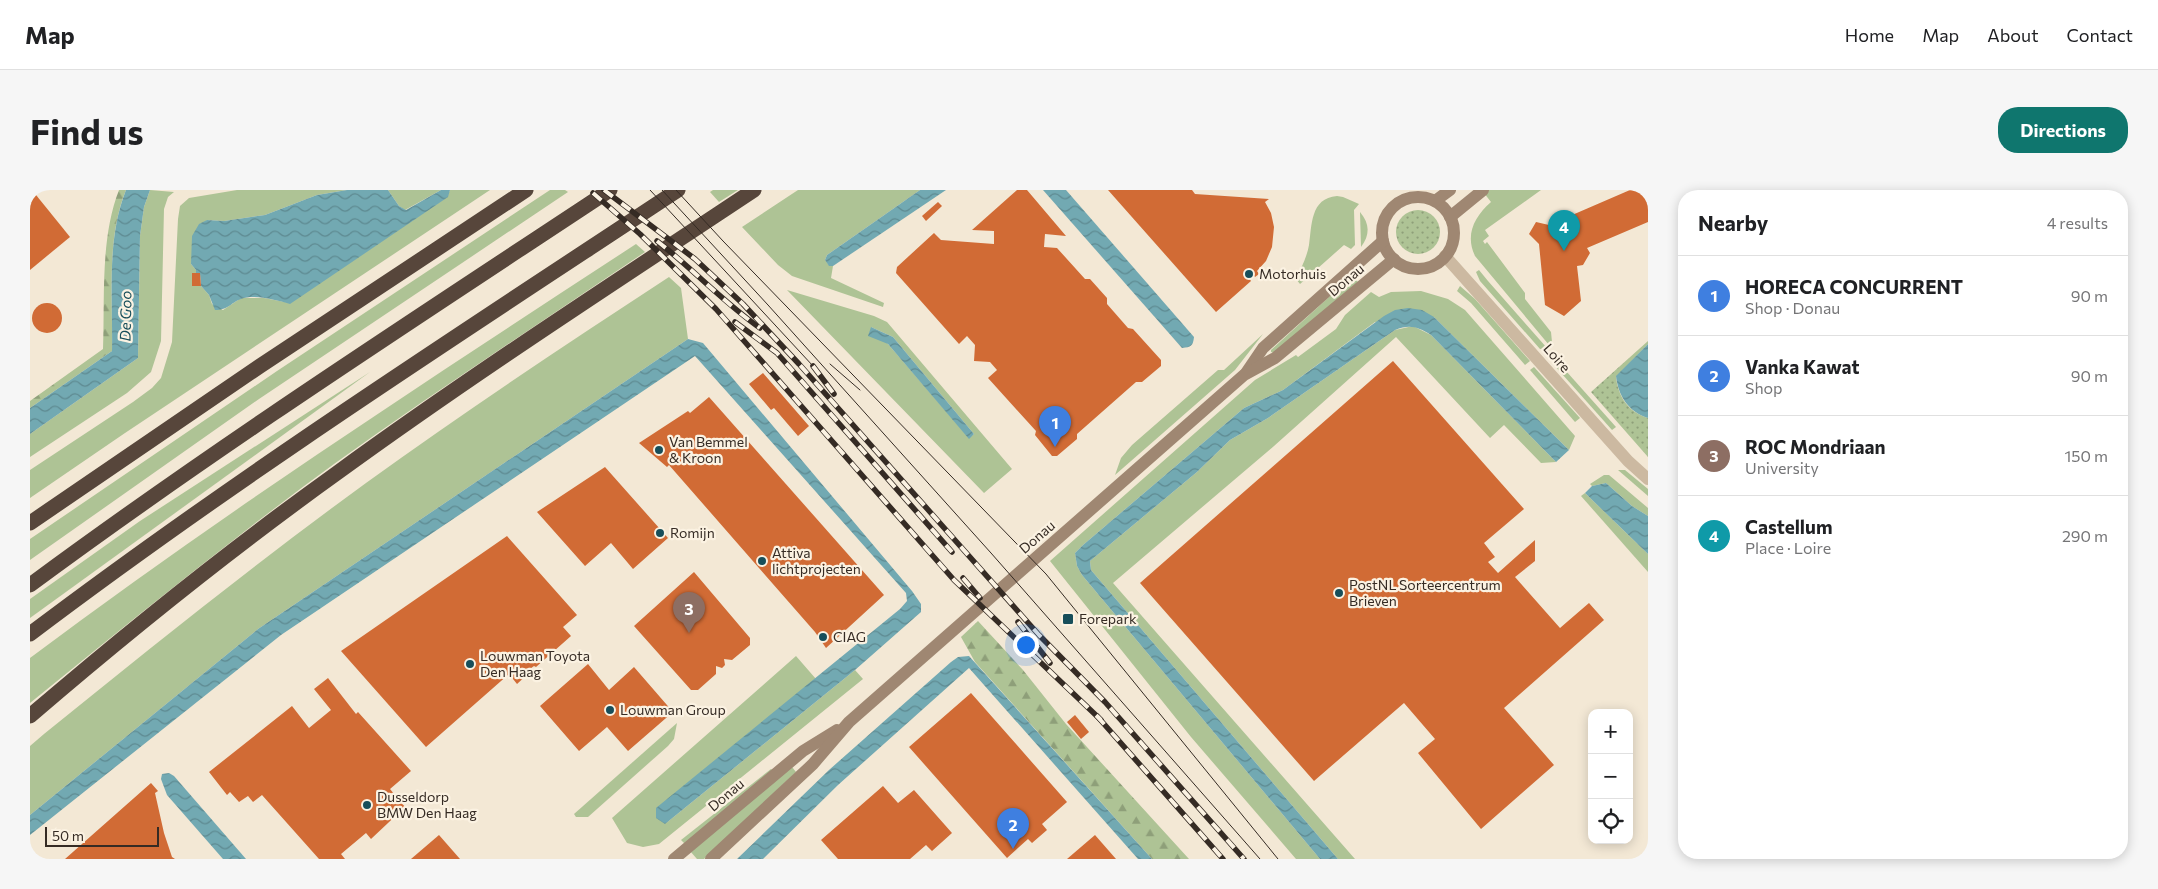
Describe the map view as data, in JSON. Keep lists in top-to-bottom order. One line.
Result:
{"streets":{"main road":["Donau"],"street":["Loire"]},"crossings":[["Donau","Loire"]],"water":["De Goo"],"places":{"other":["Motorhuis","Van Bemmel & Kroon","Romijn","Attiva lichtprojecten","PostNL Sorteercentrum Brieven","CIAG","Louwman Toyota Den Haag","Louwman Group","Dusseldorp BMW Den Haag"],"transit":["Forepark"]},"scale_bar":"50 m","page":{"header":"Map","nav":["Home","Map","About","Contact"],"buttons":"Directions","title":"Find us","heading":["Nearby","4 results"],"pins":["4","1","3","2"],"list":[{"mark":"1","name":"HORECA CONCURRENT","note":"Shop · Donau","value":"90 m"},{"mark":"2","name":"Vanka Kawat","note":"Shop","value":"90 m"},{"mark":"3","name":"ROC Mondriaan","note":"University","value":"150 m"},{"mark":"4","name":"Castellum","note":"Place · Loire","value":"290 m"}],"map_buttons":["+","−"],"scale":"50 m"}}
